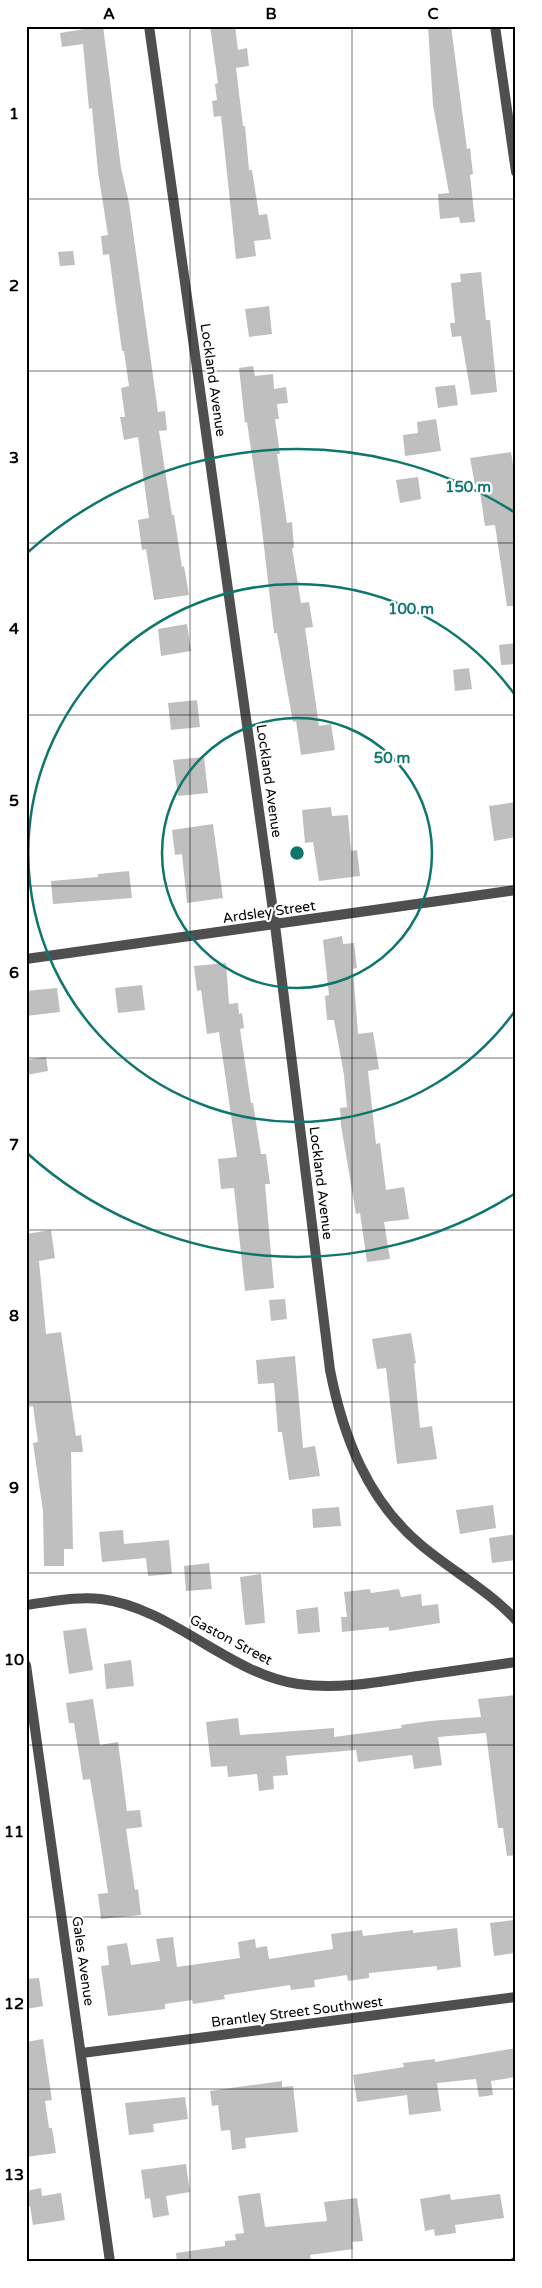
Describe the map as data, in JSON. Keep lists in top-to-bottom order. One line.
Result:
{"streets":{"street":["Lockland Avenue","Ardsley Street","Gaston Street","Gales Avenue","Brantley Street Southwest"]},"crossings":[["Lockland Avenue","Ardsley Street"],["Gales Avenue","Brantley Street Southwest"]],"grid":{"columns":["A","B","C"],"rows":["1","2","3","4","5","6","7","8","9","10","11","12","13"]},"rings":["150 m","100 m","50 m"]}
